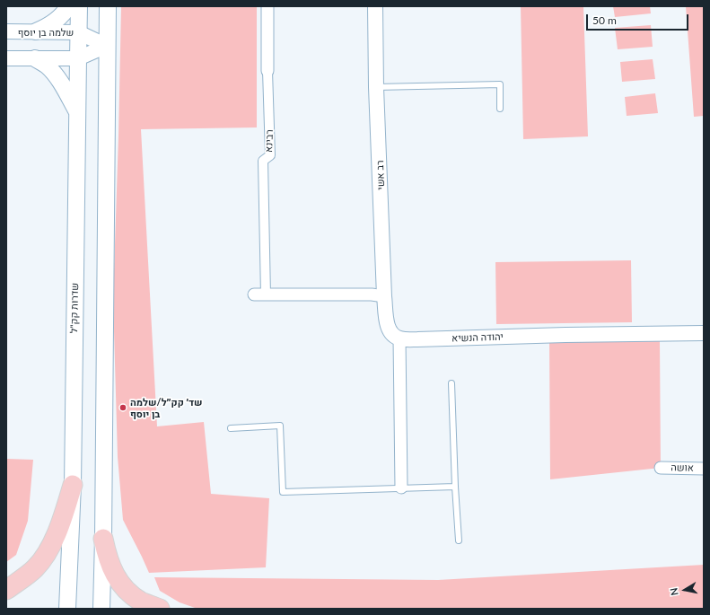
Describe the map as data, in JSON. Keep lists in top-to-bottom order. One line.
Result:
{"streets":{"main road":["שדרות קק\"ל"],"street":["שלמה בן יוסף","רבינא","רב אשי","יהודה הנשיא","אושה"]},"crossings":[["שלמה בן יוסף","שדרות קק\"ל"],["רב אשי","יהודה הנשיא"]],"places":["שד׳ קק״ל/שלמה בן יוסף"],"scale_bar":"50 m","north":"left"}
